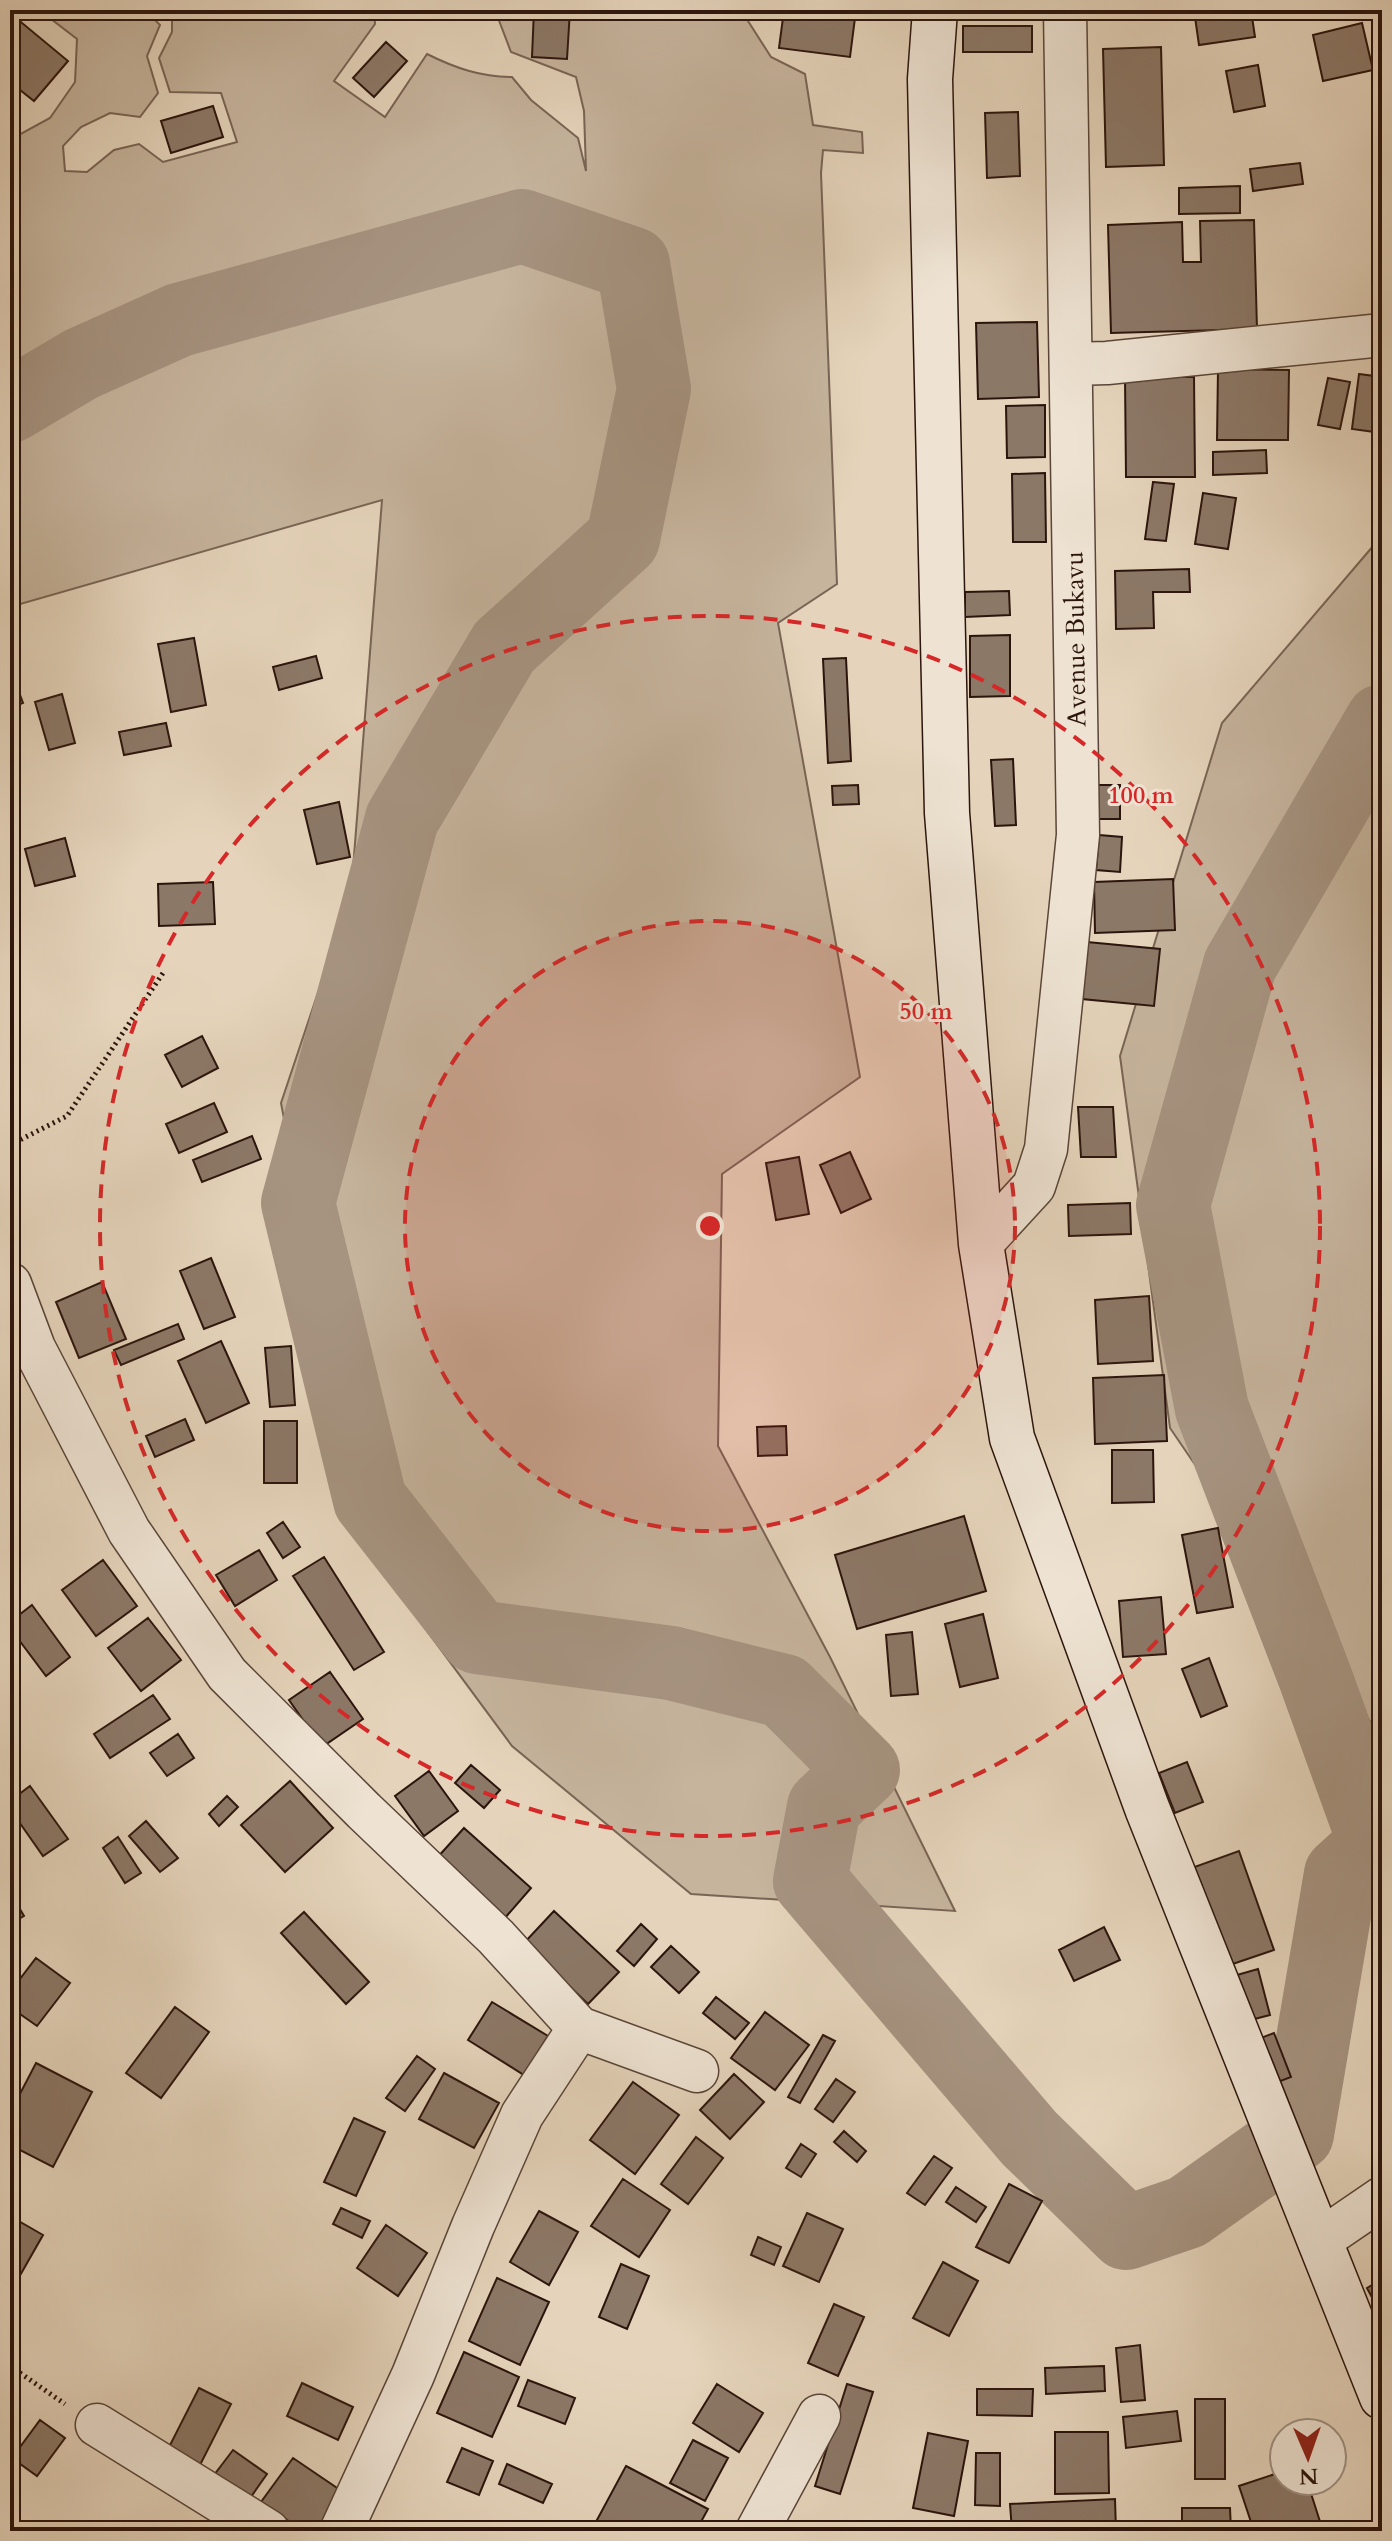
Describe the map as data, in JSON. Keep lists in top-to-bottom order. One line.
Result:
{"streets":{"street":["Avenue Bukavu"]},"north":"bottom","rings":["100 m","50 m"]}
